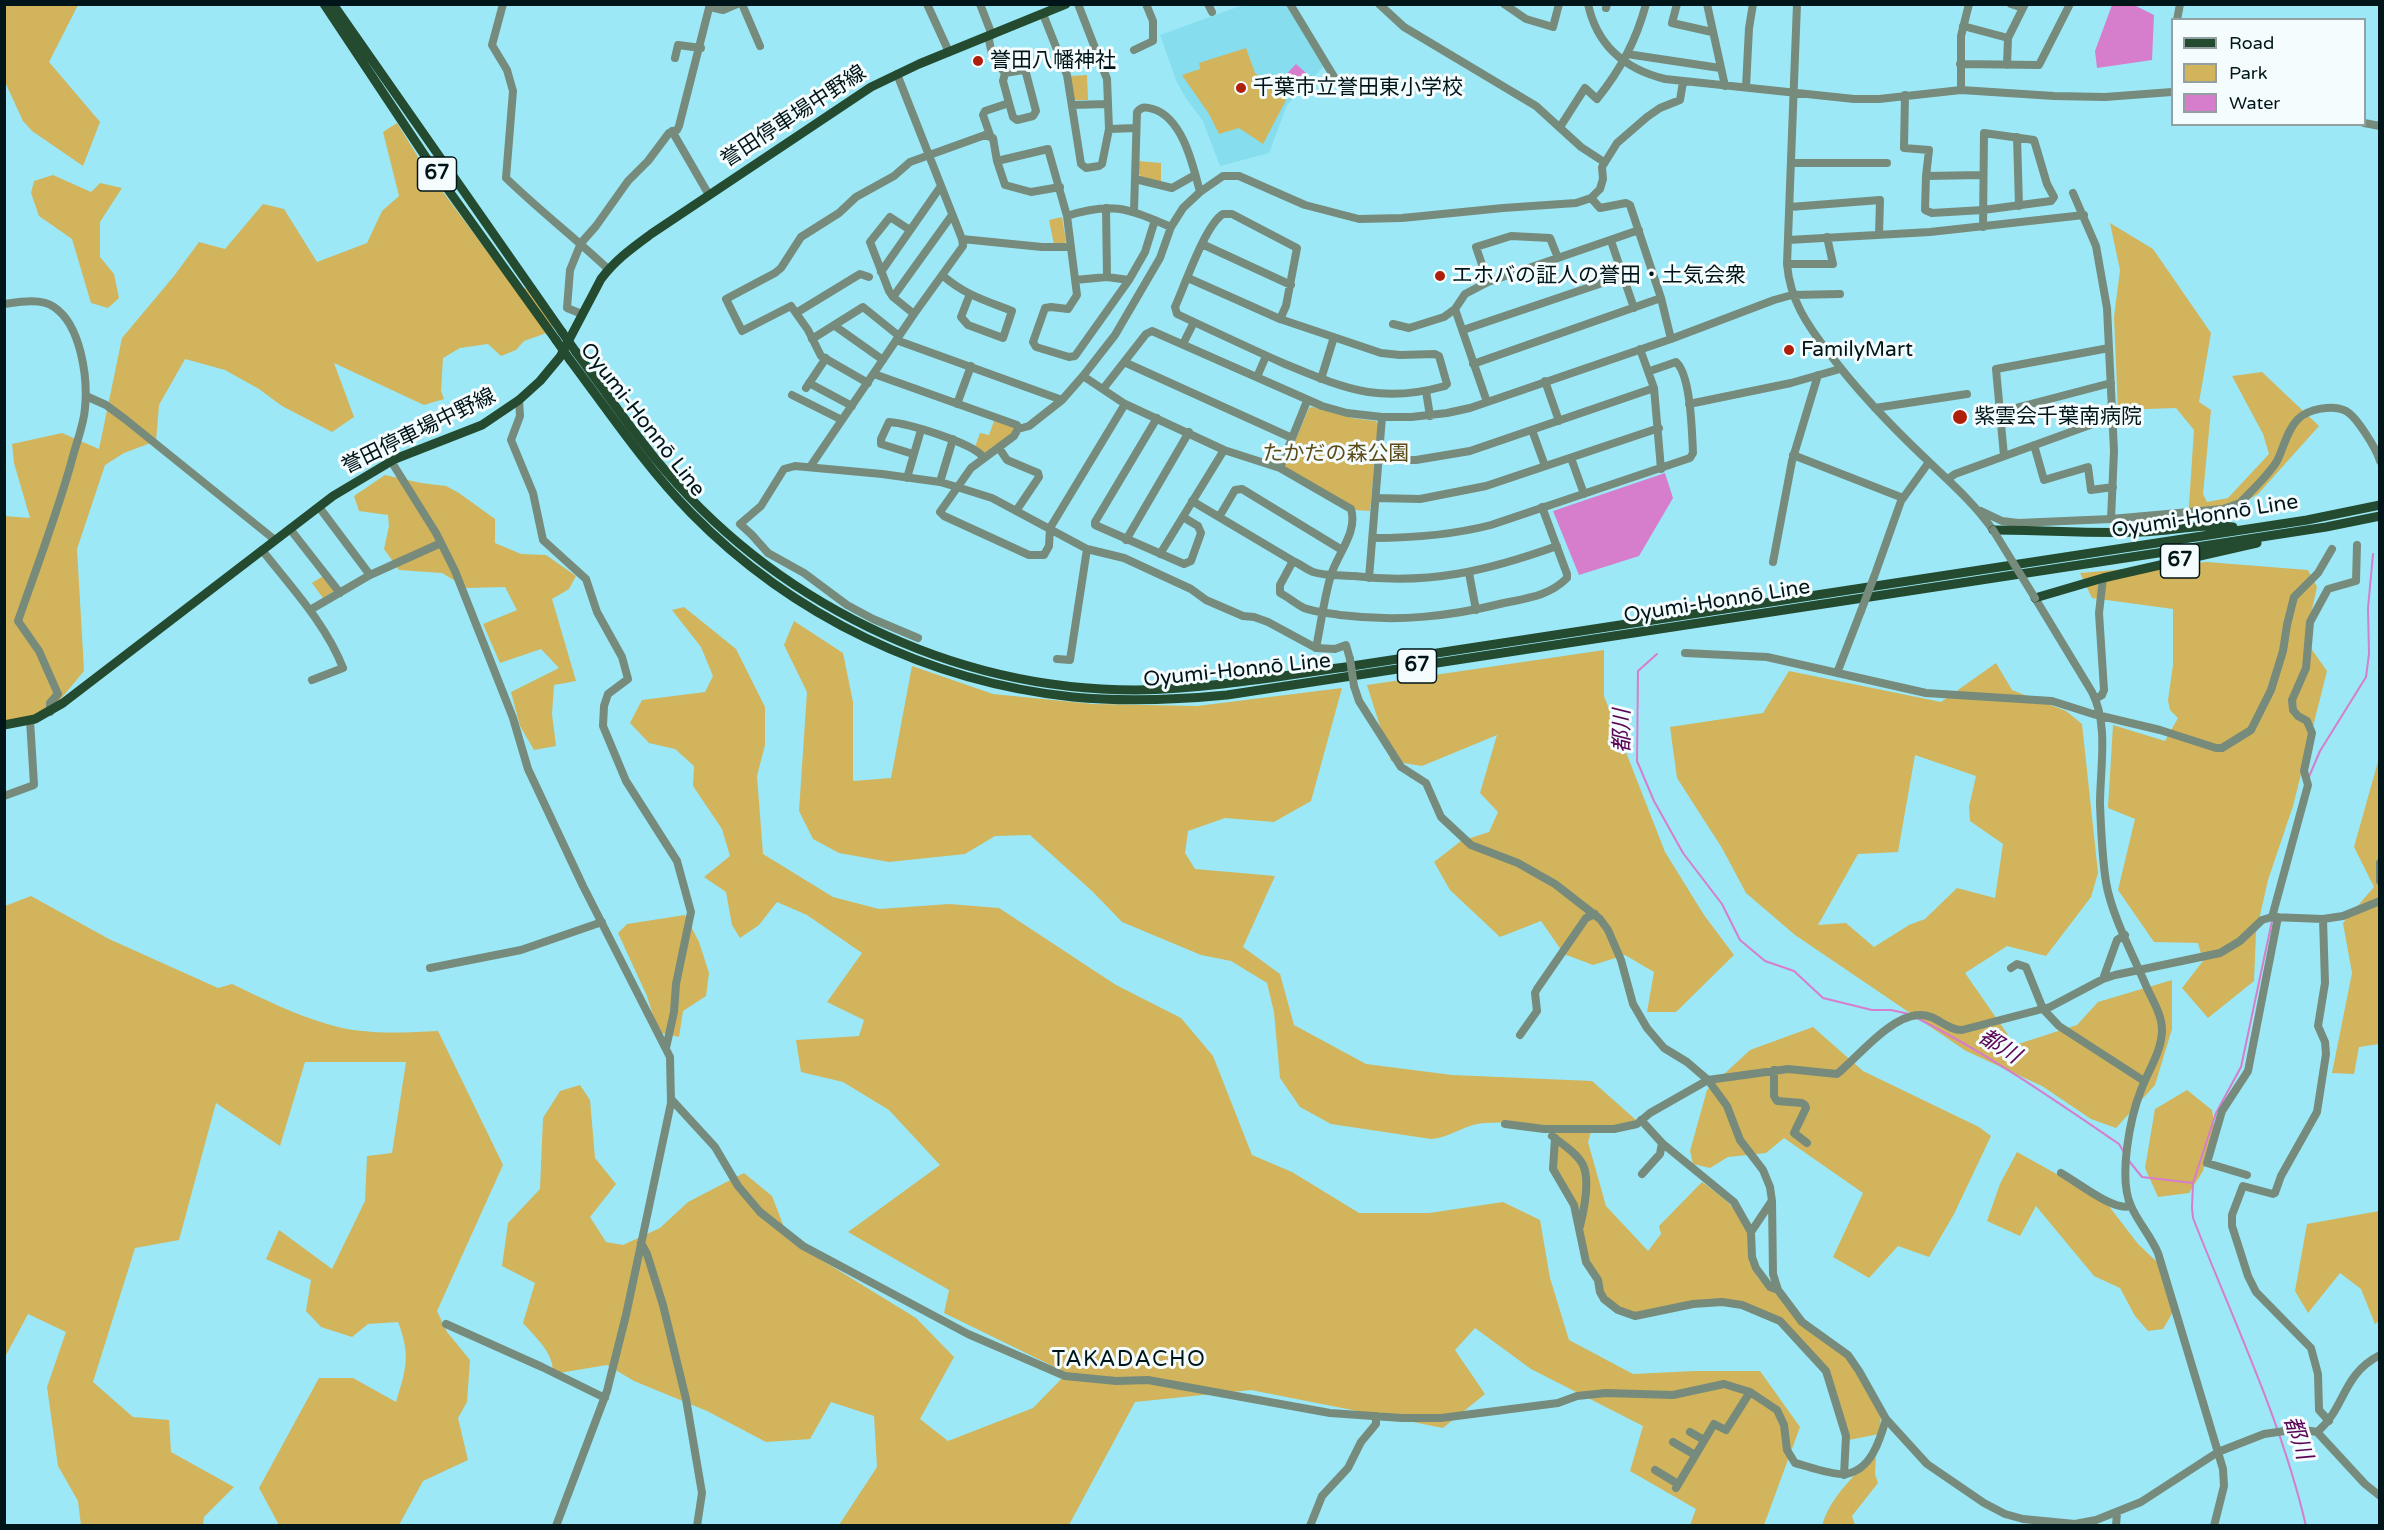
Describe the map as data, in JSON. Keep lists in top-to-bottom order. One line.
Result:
{"streets":{"main road":["誉田停車場中野線","67","Oyumi-Honnō Line"]},"crossings":[["67","Oyumi-Honnō Line"]],"districts":["TAKADACHO"],"water":["都川"],"parks":["たかだの森公園"],"places":["誉田八幡神社","千葉市立誉田東小学校","エホバの証人の誉田・土気会衆","FamilyMart","紫雲会千葉南病院"],"legend":["Road","Park","Water"]}
